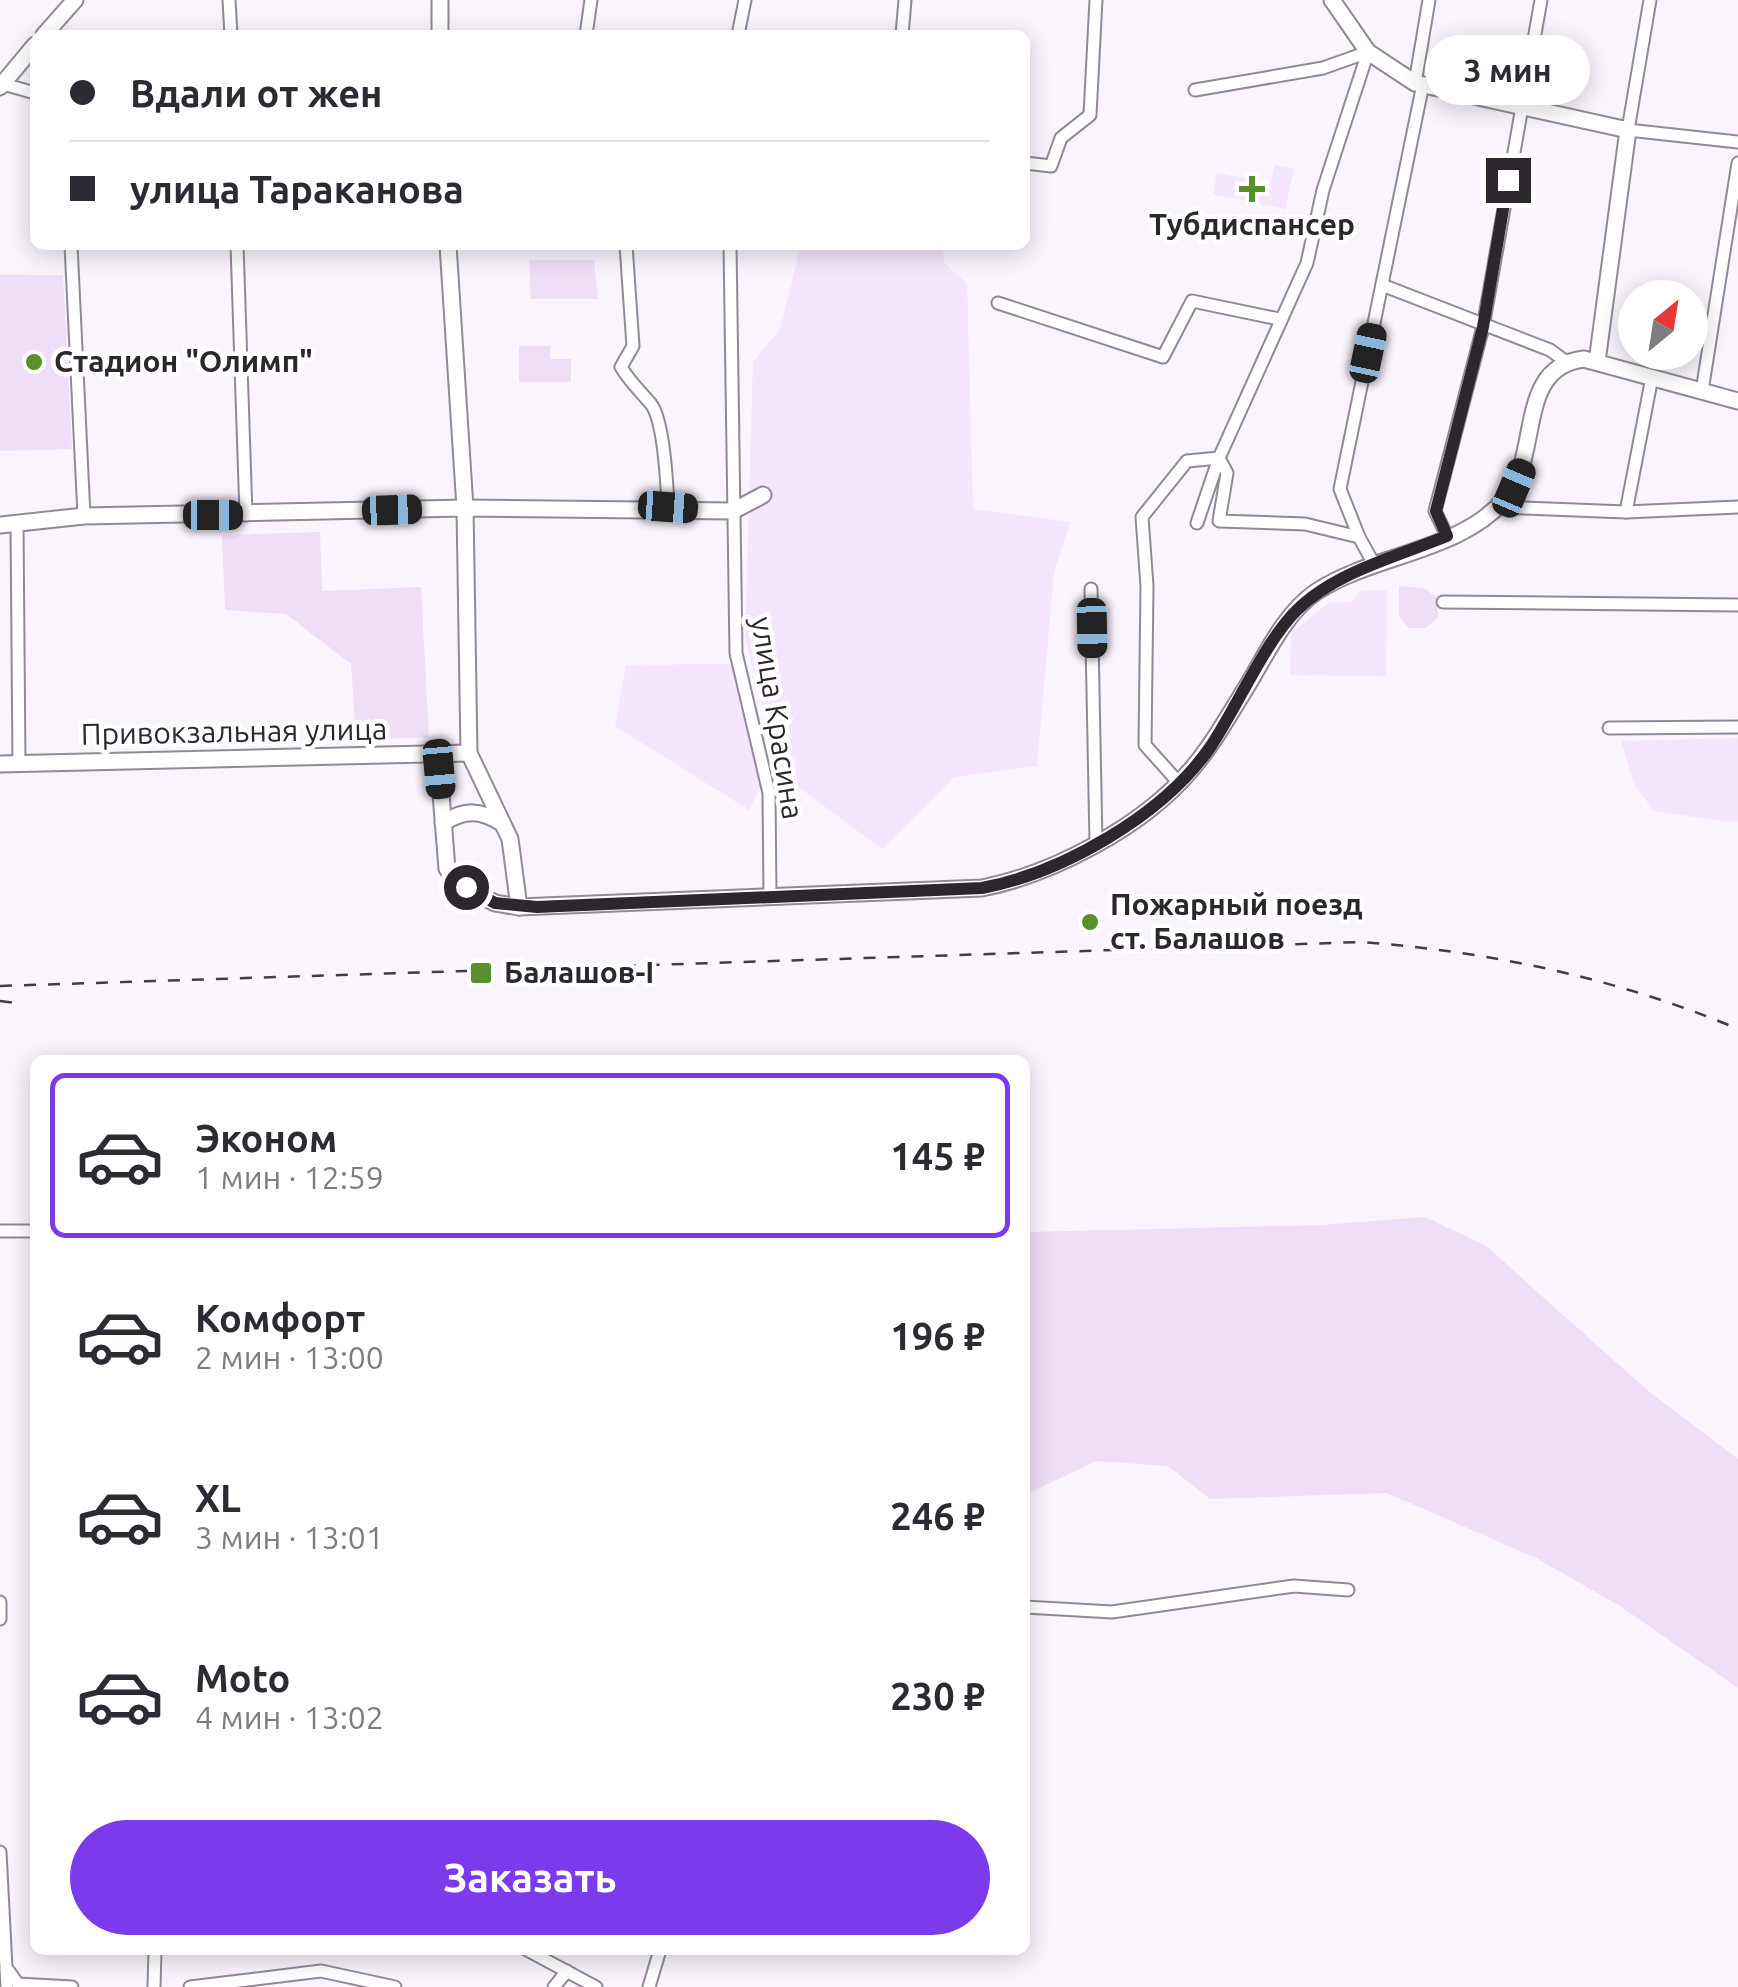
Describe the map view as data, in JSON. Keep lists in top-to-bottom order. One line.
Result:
{"streets":{"main road":["Привокзальная улица"],"street":["улица Красина"]},"places":{"health":["Тубдиспансер"],"other":["Стадион \"Олимп\"","Пожарный поезд ст. Балашов"],"transit":["Балашов-I"]},"north":"top right","page":{"banner":["Вдали от жен","улица Тараканова"],"bubble":"3 мин","list":[{"name":"Эконом","note":"1 мин · 12:59","value":"145 ₽"},{"name":"Комфорт","note":"2 мин · 13:00","value":"196 ₽"},{"name":"XL","note":"3 мин · 13:01","value":"246 ₽"},{"name":"Moto","note":"4 мин · 13:02","value":"230 ₽"}],"buttons":"Заказать"}}
